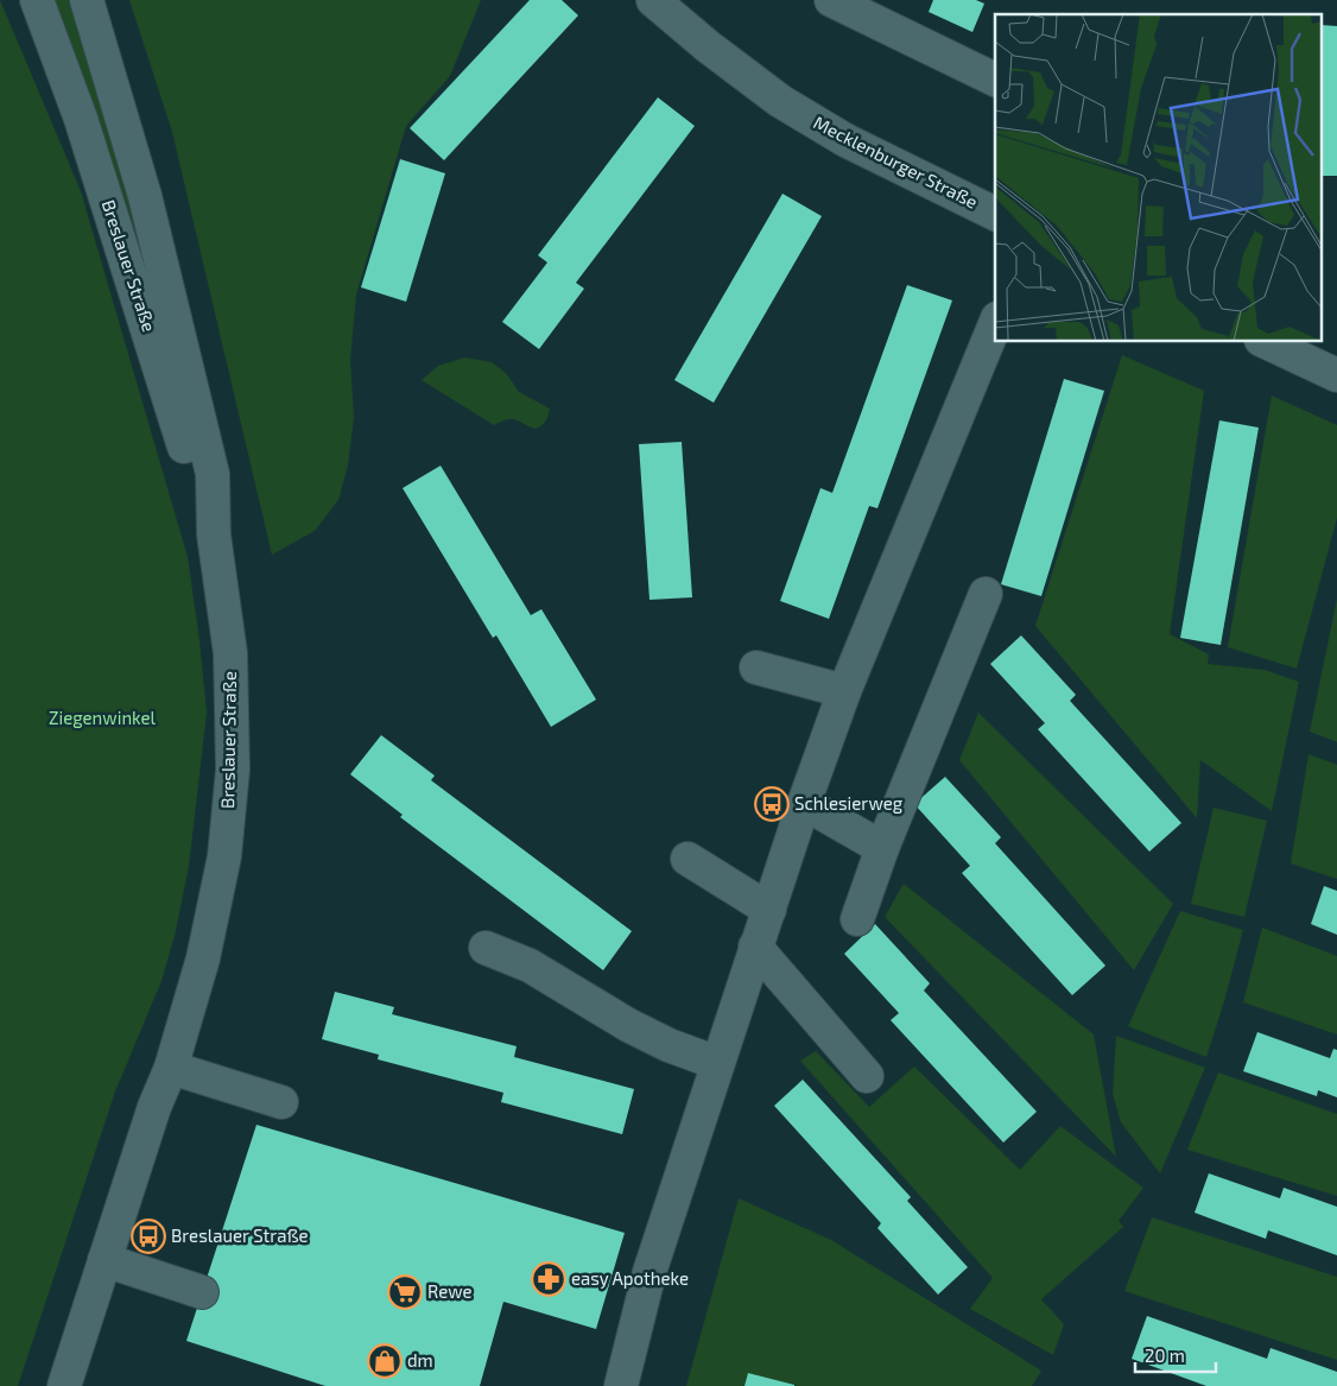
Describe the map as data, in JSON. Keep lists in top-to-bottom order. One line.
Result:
{"streets":{"street":["Mecklenburger Straße","Breslauer Straße"]},"parks":["Ziegenwinkel"],"places":{"bus stop":["Schlesierweg","Breslauer Straße"],"pharmacy":["easy Apotheke"],"supermarket":["Rewe"],"shop":["dm"]},"scale_bar":"20 m"}
